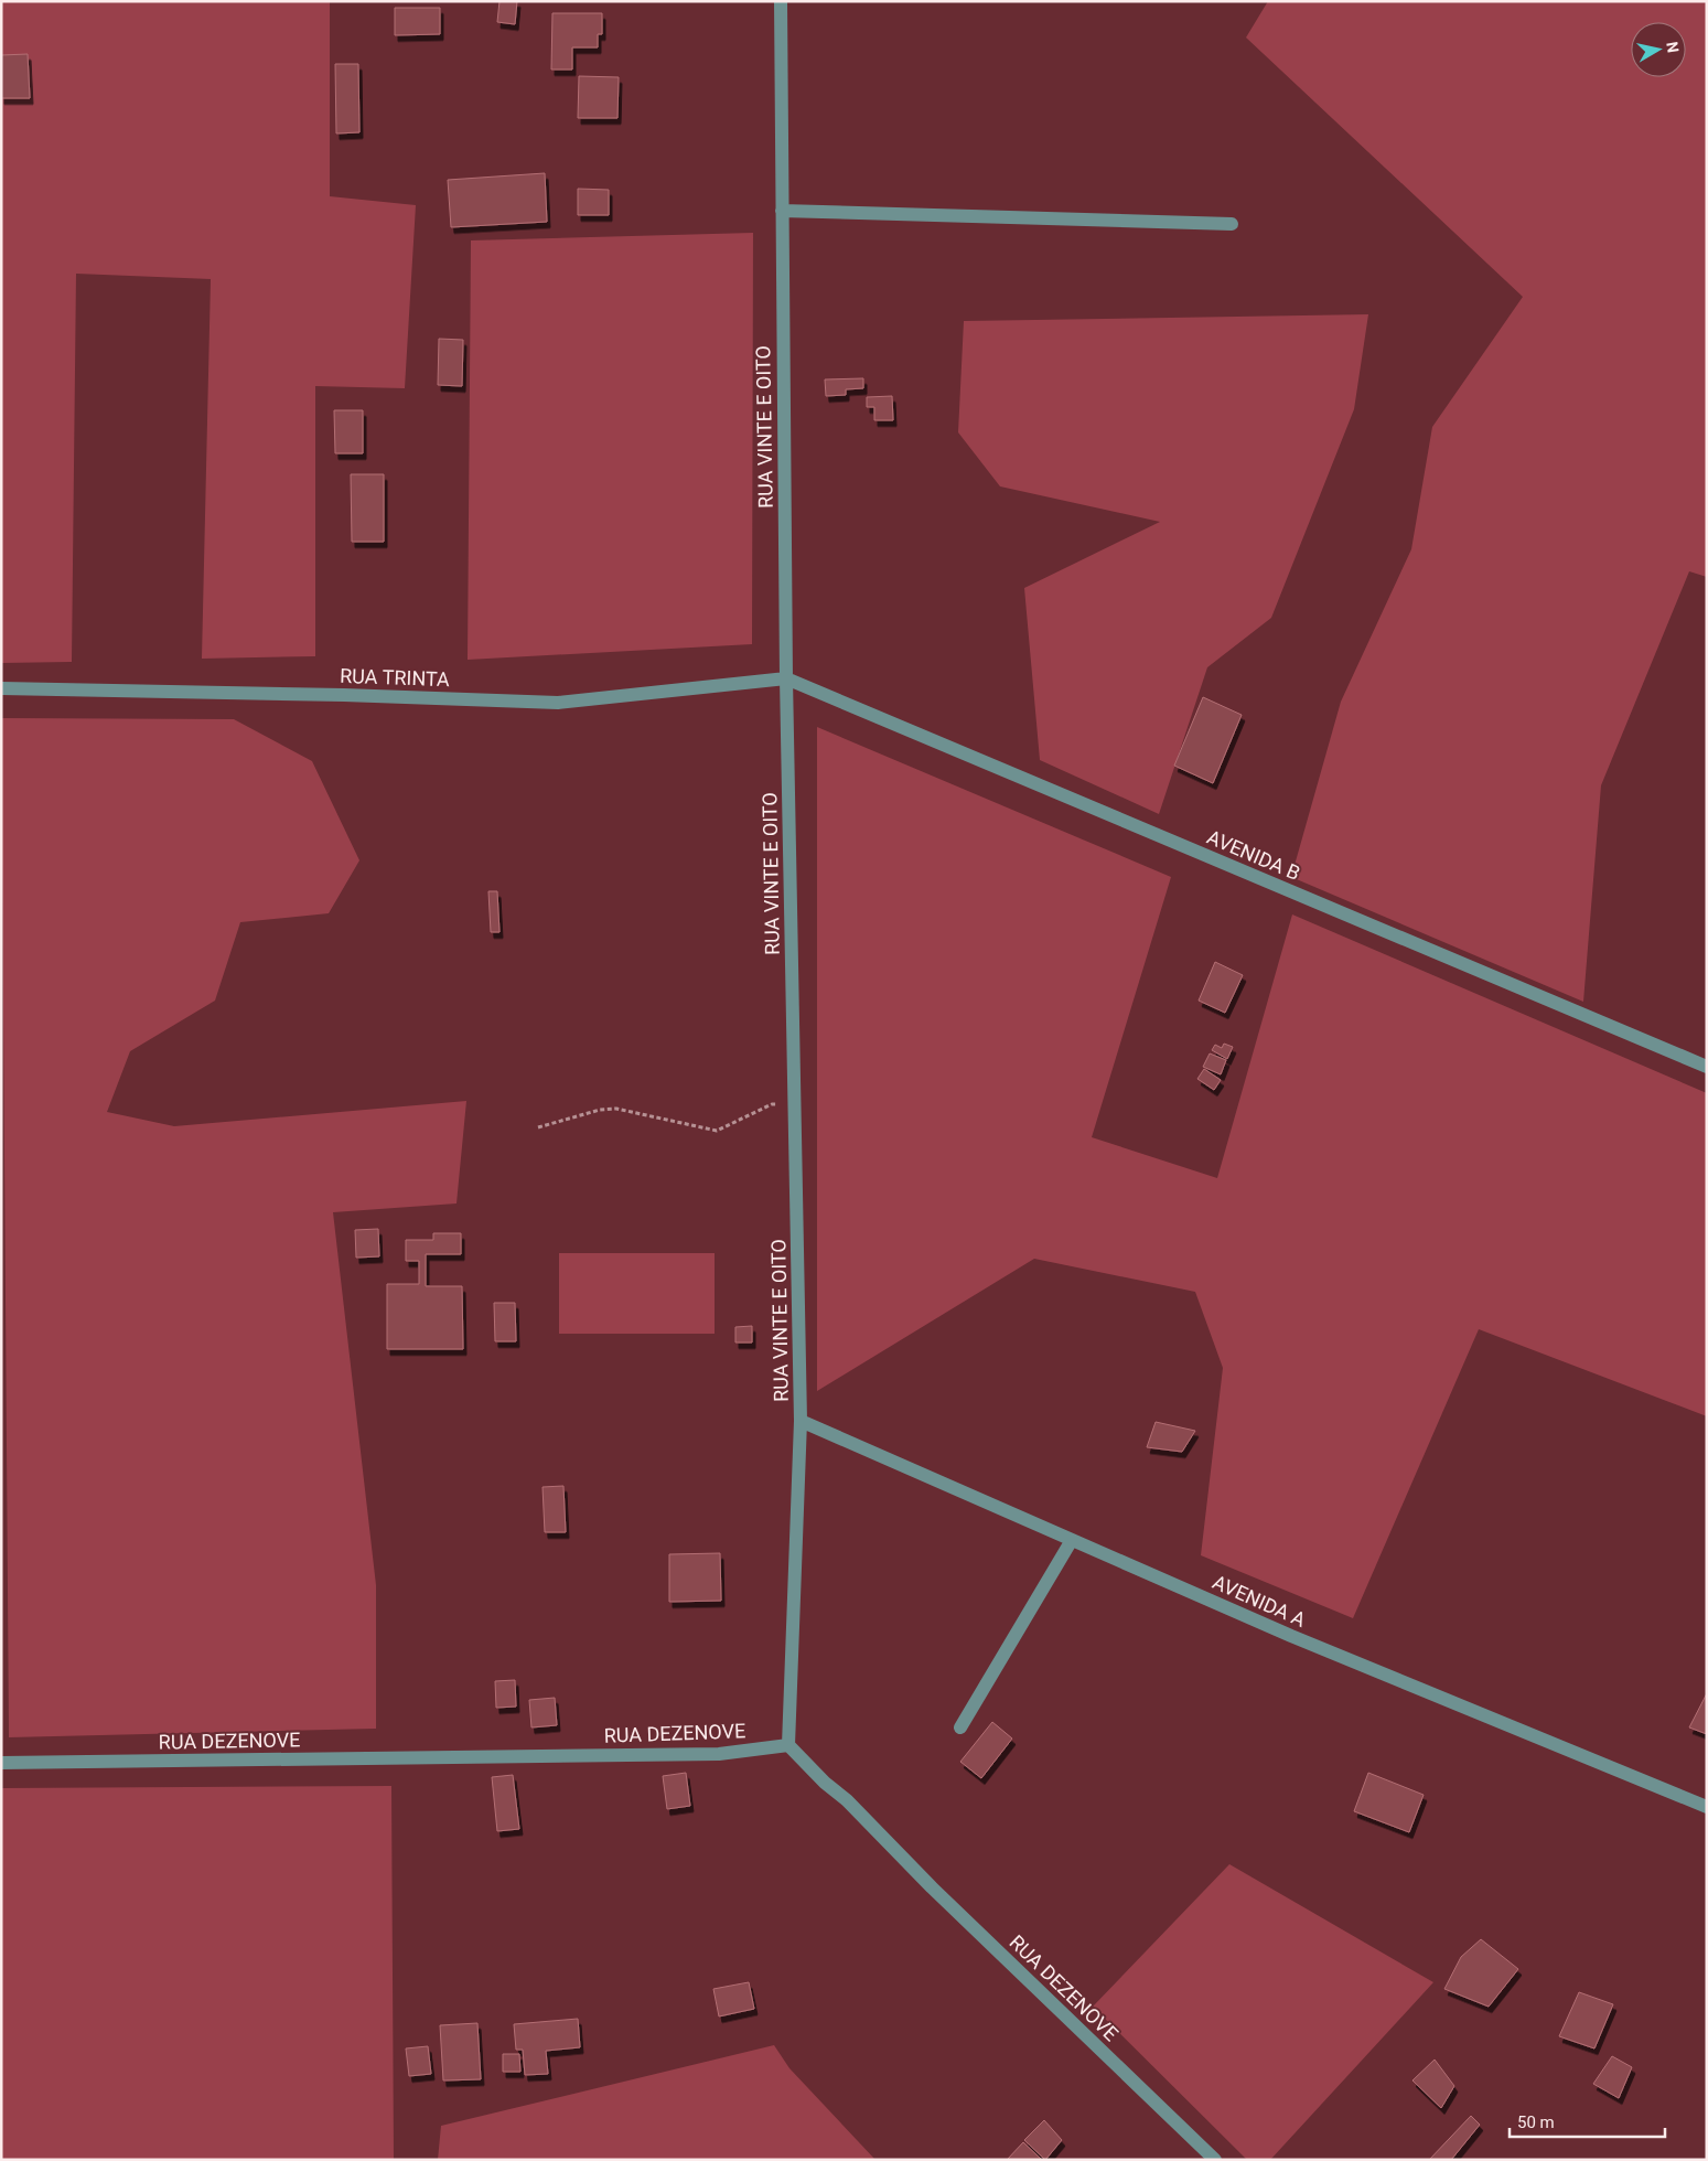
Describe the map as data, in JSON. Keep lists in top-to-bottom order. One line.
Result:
{"streets":{"street":["RUA VINTE E OITO","RUA TRINTA","AVENIDA B","AVENIDA A","RUA DEZENOVE"]},"crossings":[["RUA VINTE E OITO","RUA TRINTA"],["RUA VINTE E OITO","AVENIDA B"],["RUA VINTE E OITO","AVENIDA A"],["RUA VINTE E OITO","RUA DEZENOVE"],["RUA TRINTA","AVENIDA B"]],"scale_bar":"50 m","north":"right"}
